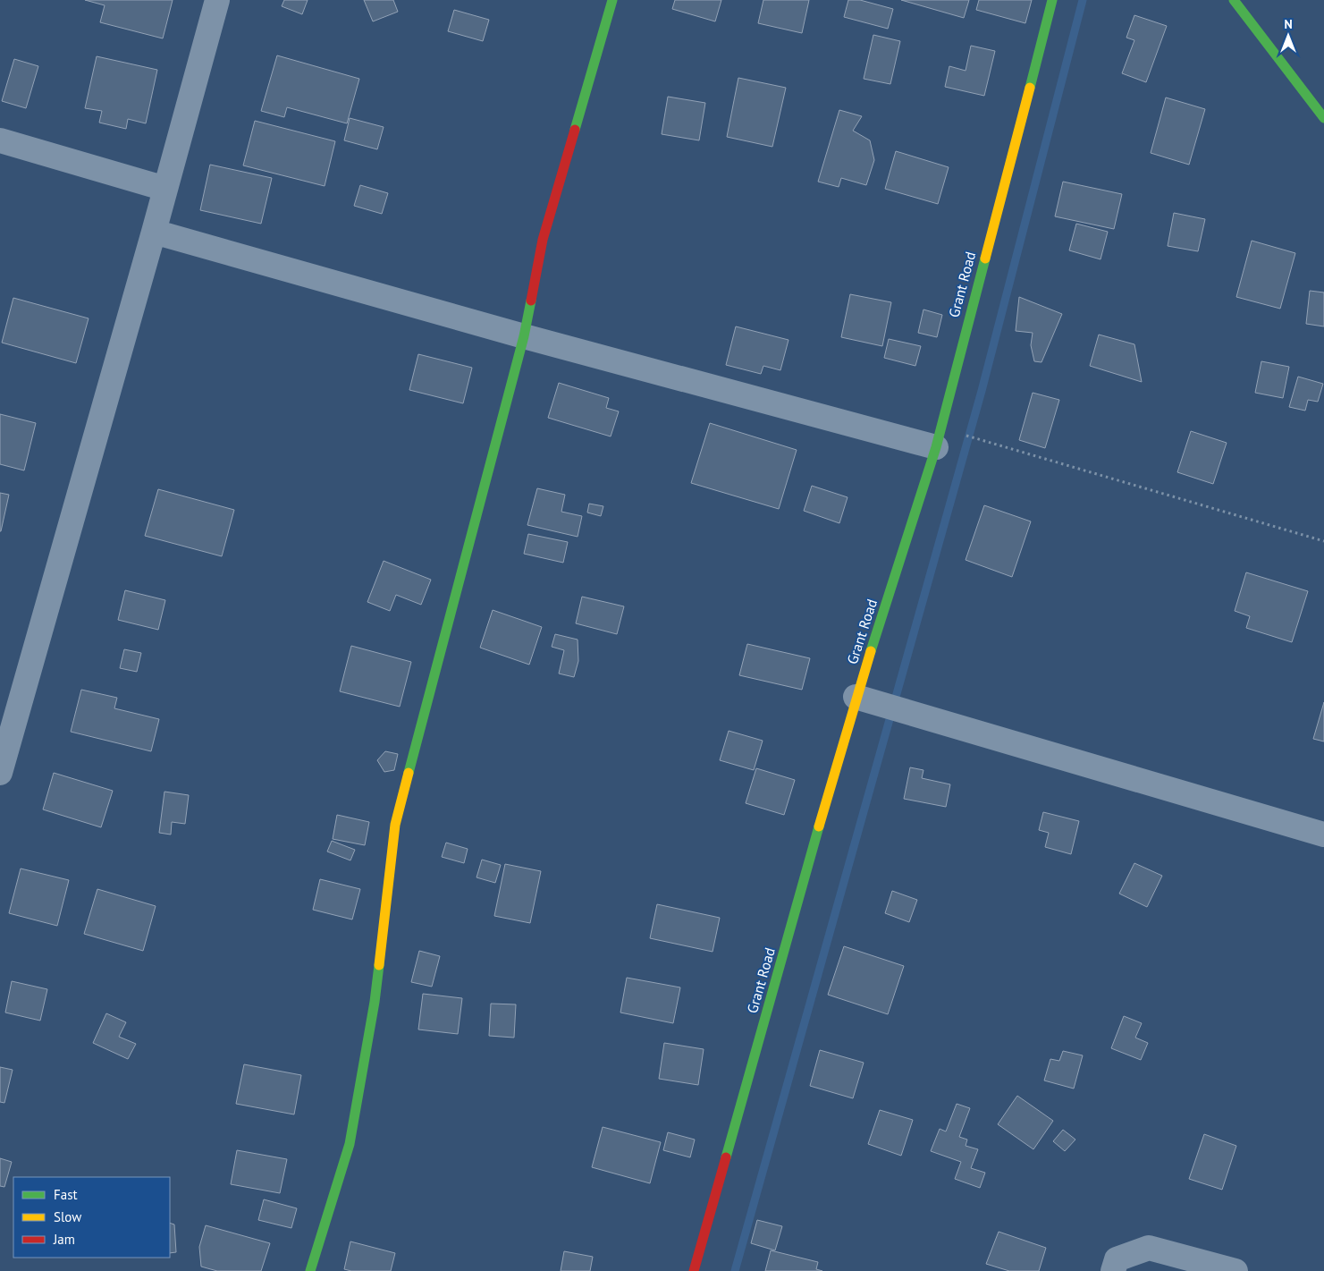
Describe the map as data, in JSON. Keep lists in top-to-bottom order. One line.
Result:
{"streets":{"street":["Grant Road"]},"legend":["Fast","Slow","Jam"],"north":"top"}
